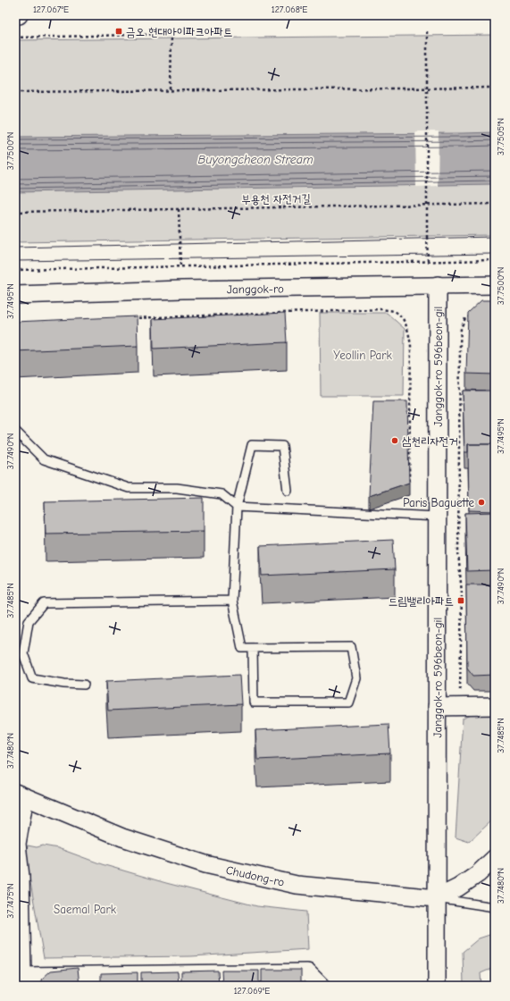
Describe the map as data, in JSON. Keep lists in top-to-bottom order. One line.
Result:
{"streets":{"street":["Janggok-ro","Janggok-ro 596beon-gil","Chudong-ro"],"path":["부용천 자전거길"]},"crossings":[["Janggok-ro","Janggok-ro 596beon-gil"],["Janggok-ro 596beon-gil","Chudong-ro"]],"water":["Buyongcheon Stream"],"parks":["Yeollin Park","Saemal Park"],"places":{"transit":["금오 현대아이파크아파트","드림밸리아파트"],"other":["삼천리자전거","Paris Baguette"]},"coordinates":["127.067°E","127.068°E","37.7505°N","37.7500°N","37.7495°N","37.7490°N","37.7485°N","37.7480°N","37.7475°N","127.069°E"]}
